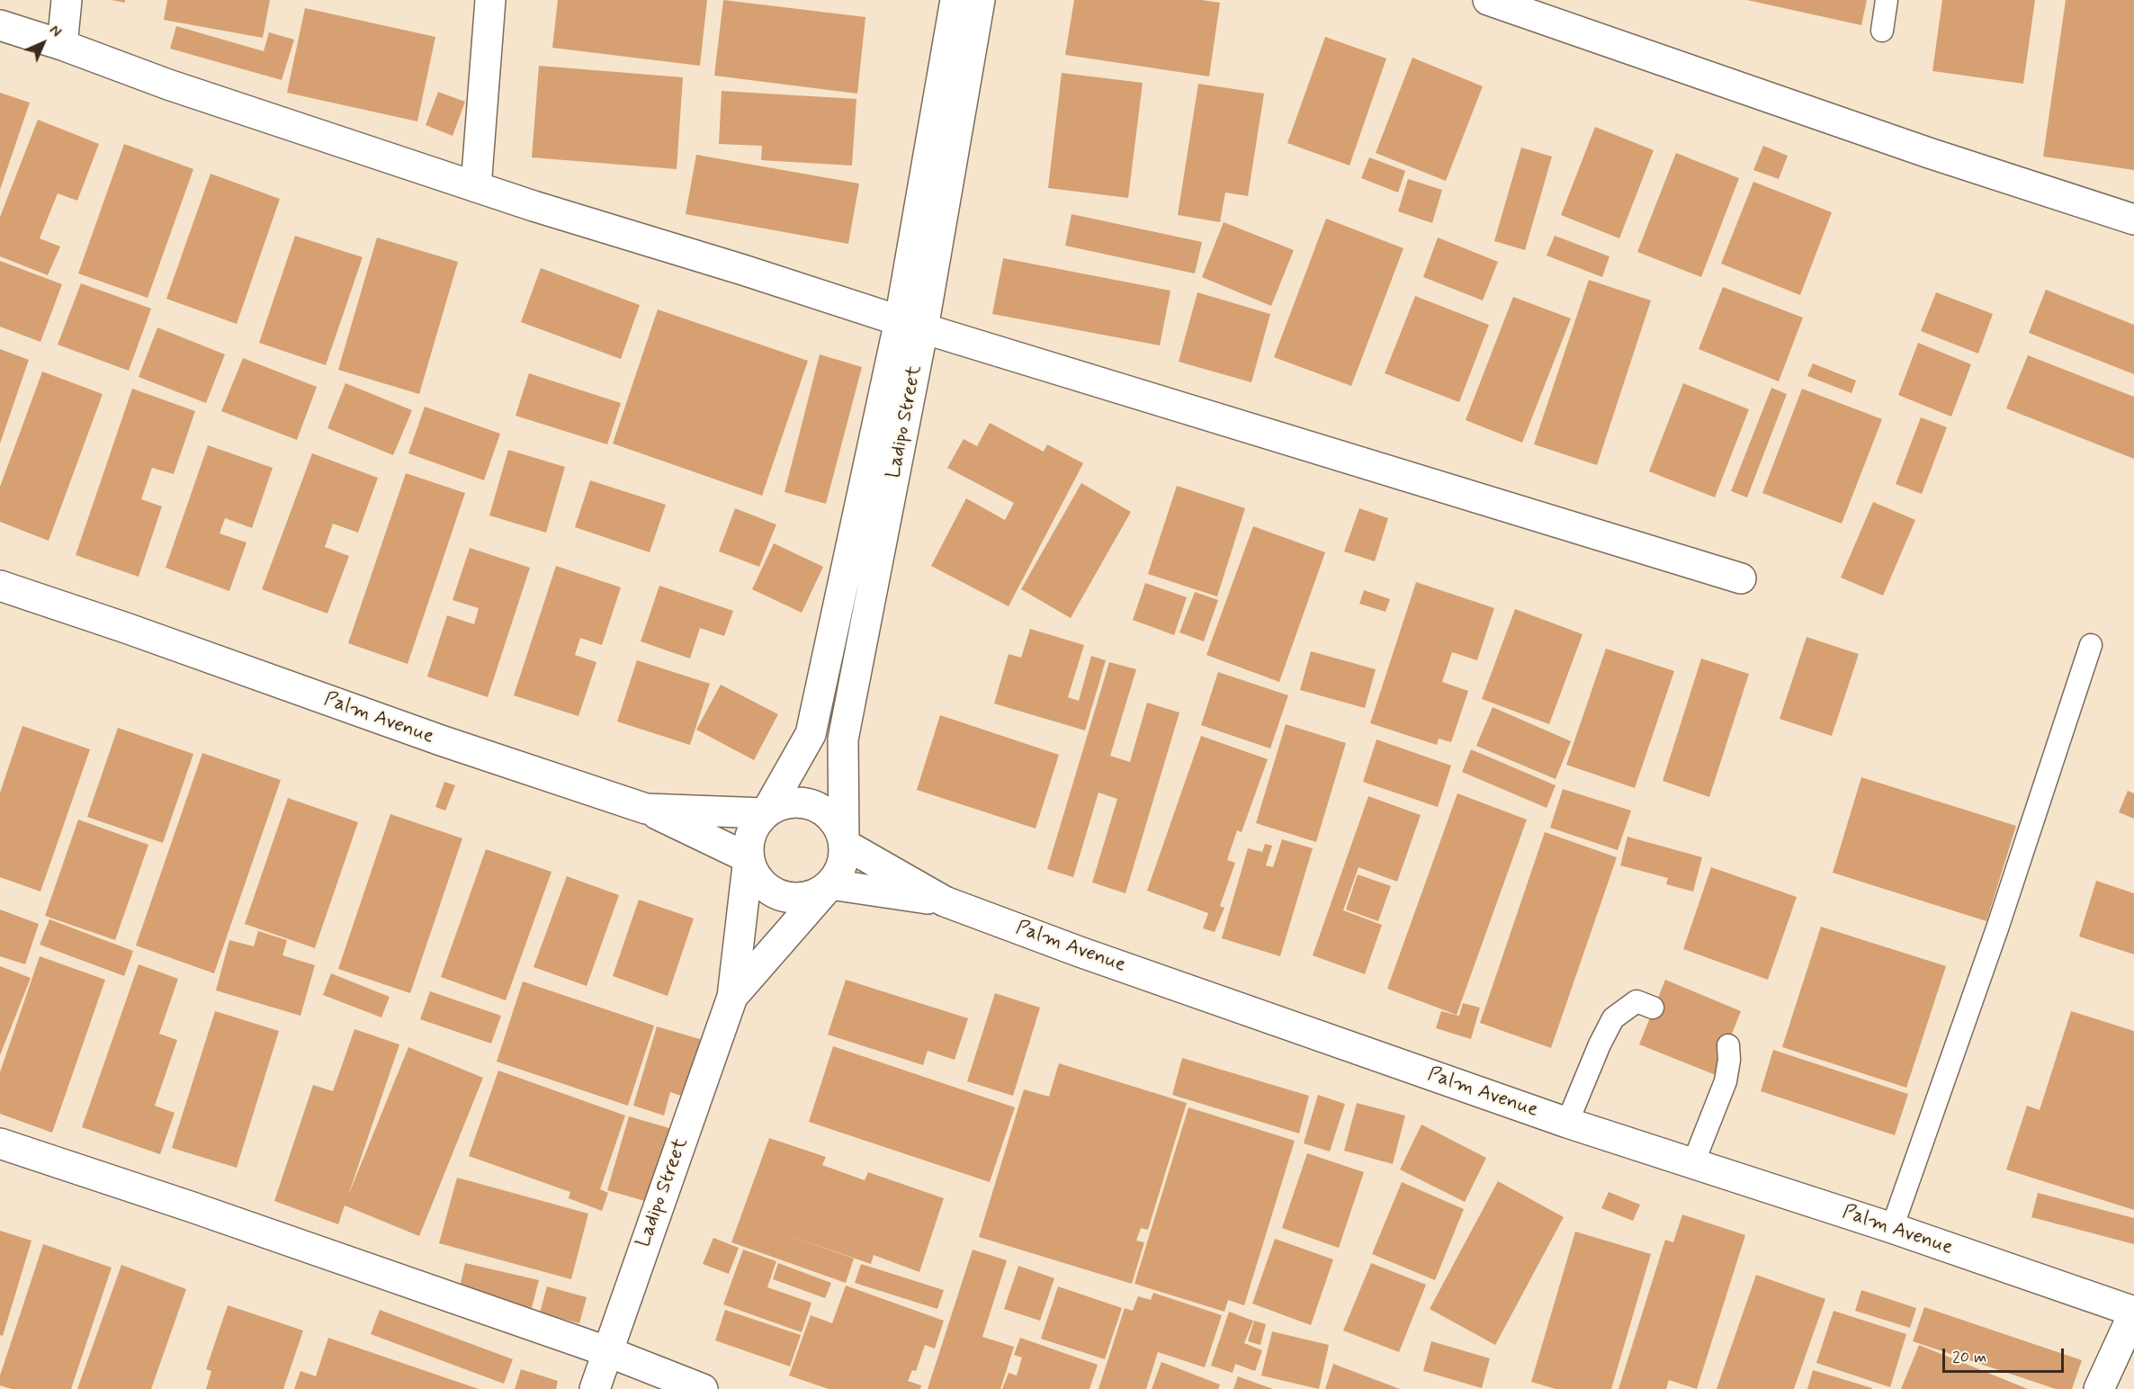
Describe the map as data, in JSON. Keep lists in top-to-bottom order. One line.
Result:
{"streets":{"street":["Ladipo Street","Palm Avenue"]},"crossings":[["Ladipo Street","Palm Avenue"]],"scale_bar":"20 m","north":"top right"}
